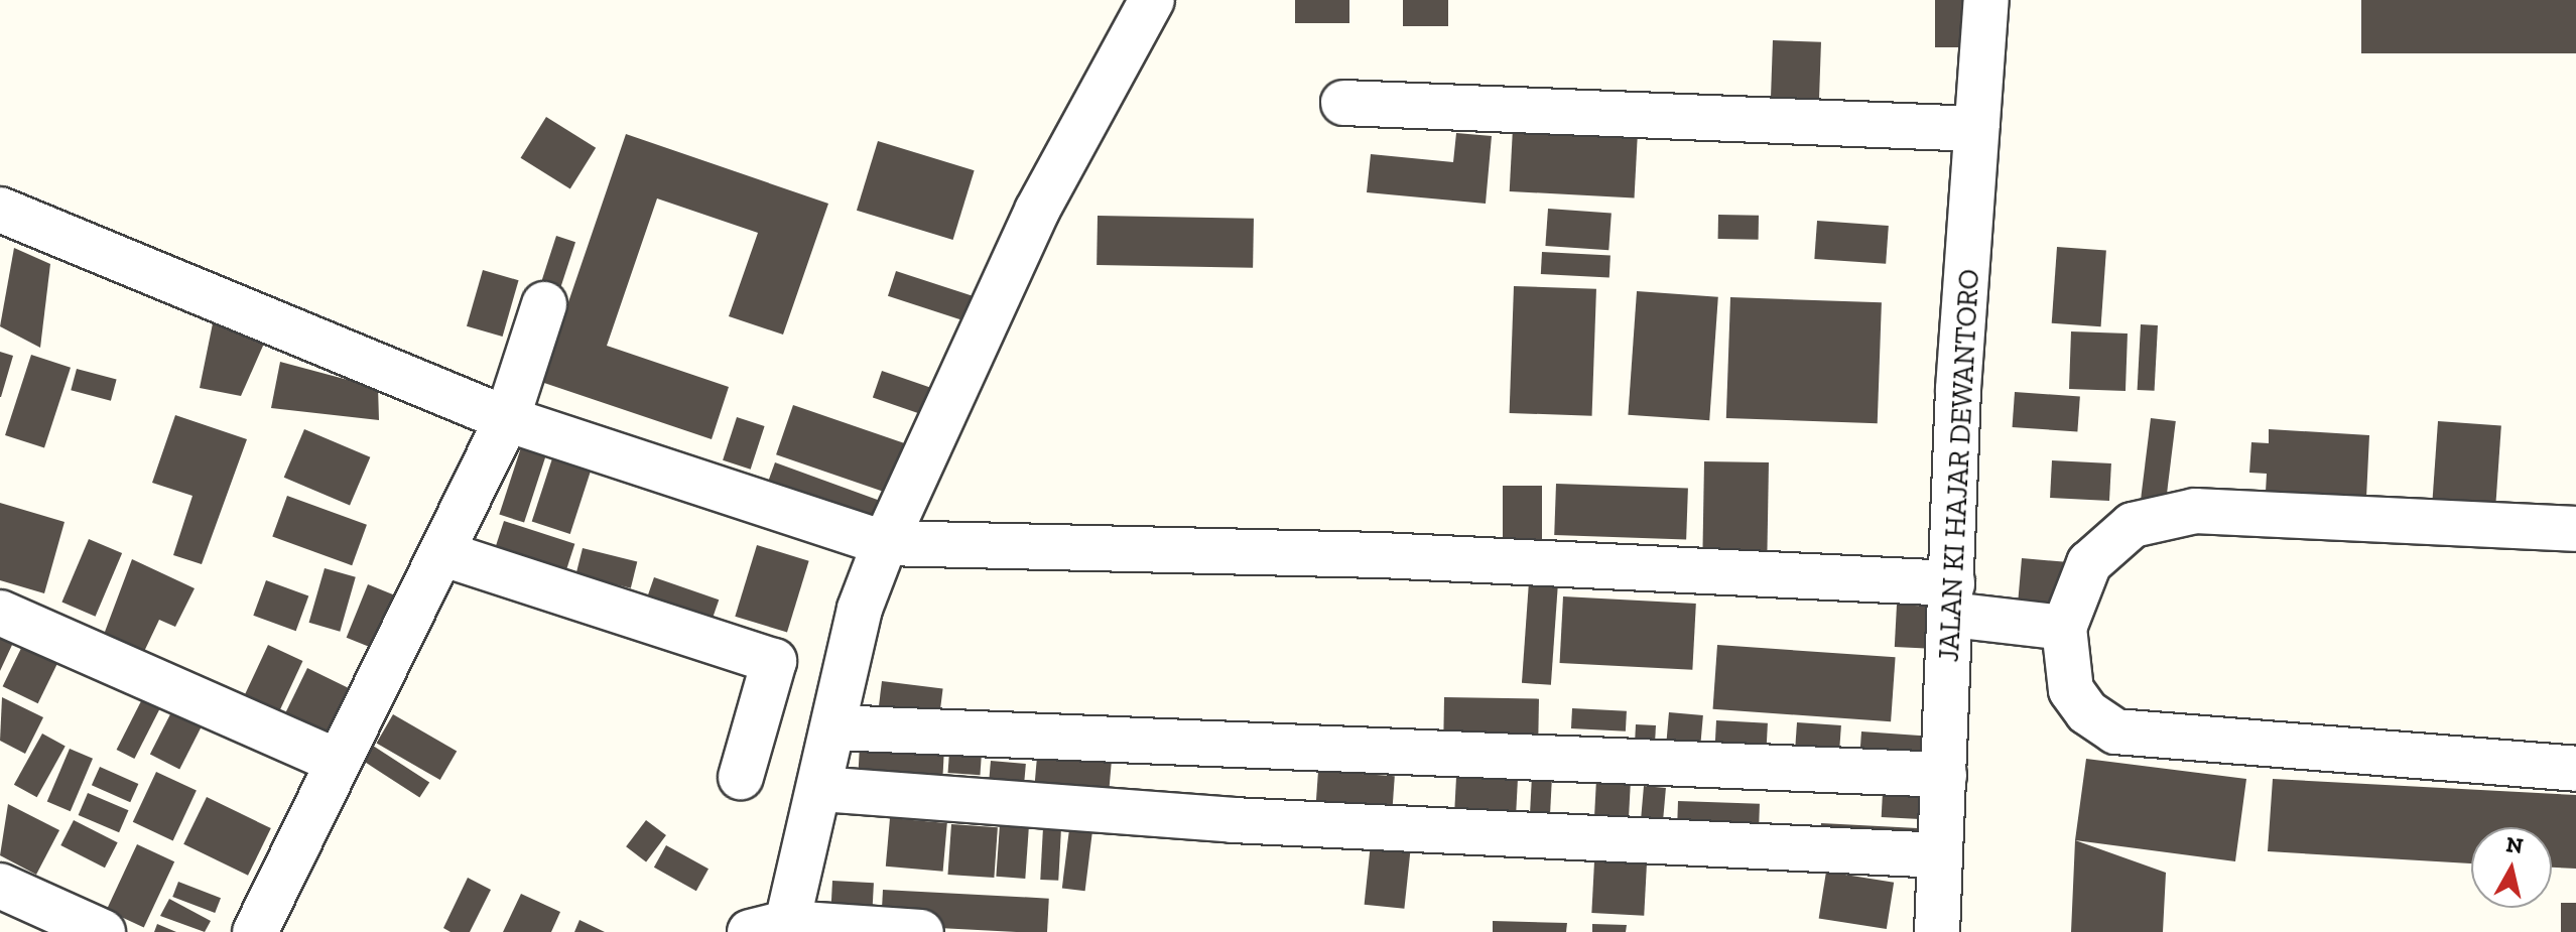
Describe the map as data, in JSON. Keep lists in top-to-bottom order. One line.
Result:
{"streets":{"street":["JALAN KI HAJAR DEWANTORO"]},"north":"top"}
